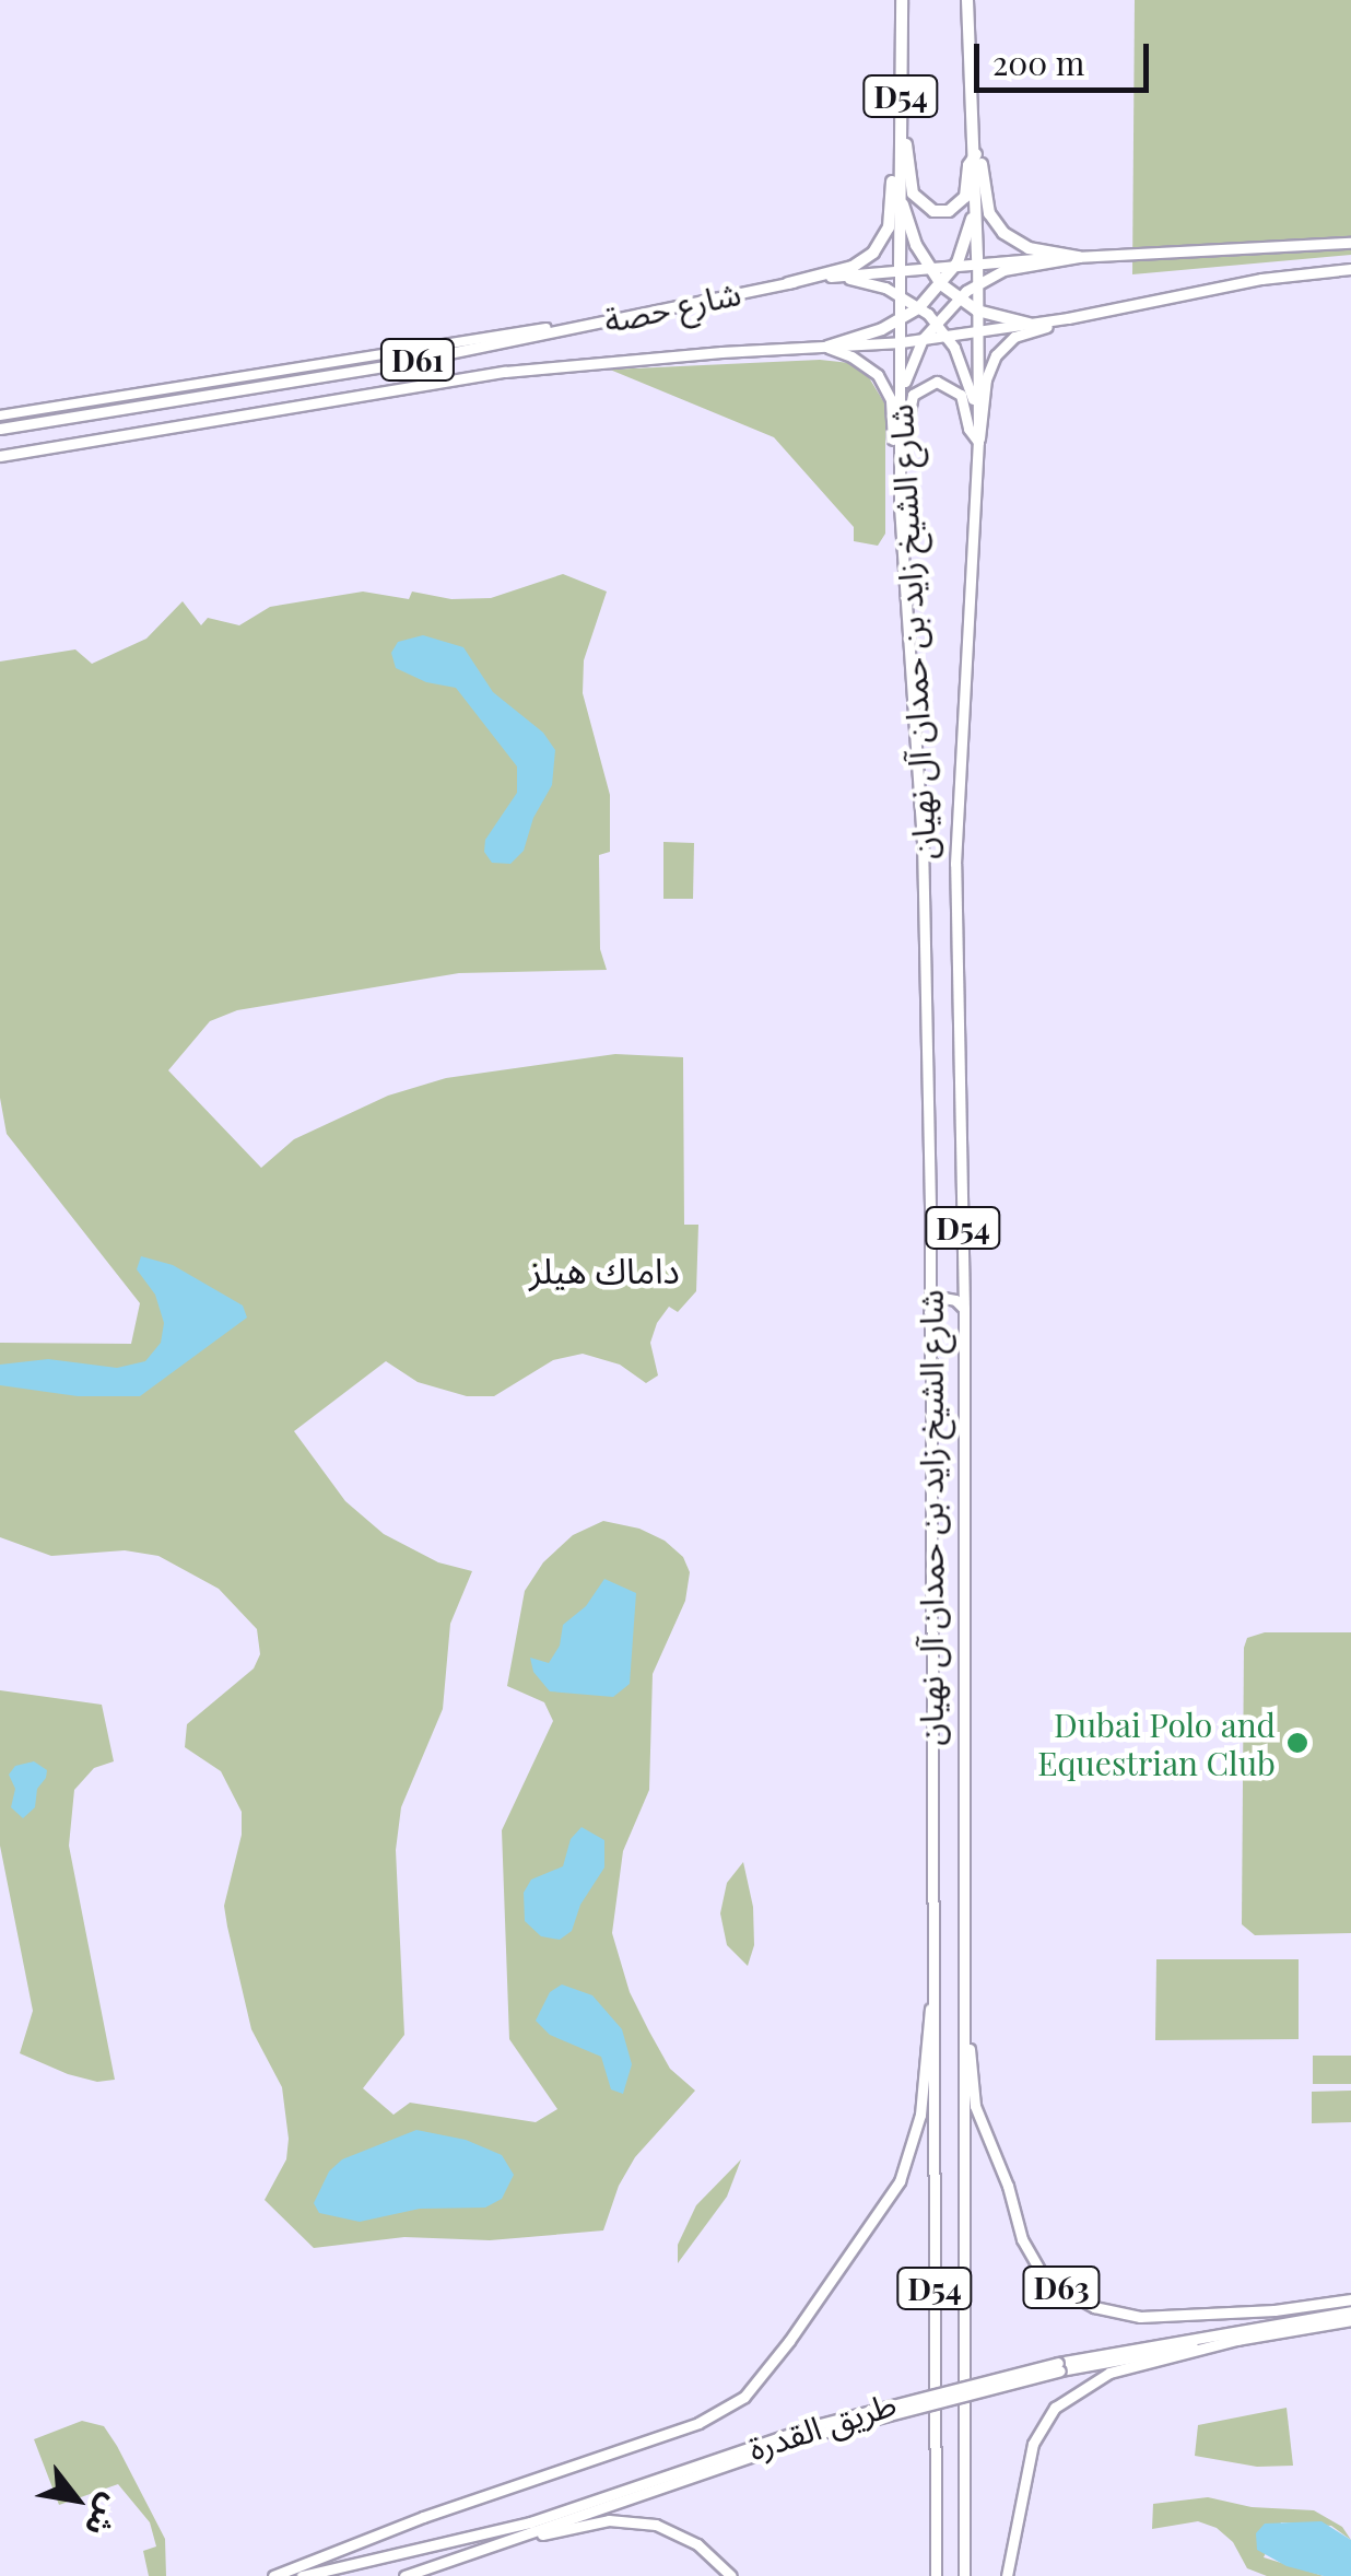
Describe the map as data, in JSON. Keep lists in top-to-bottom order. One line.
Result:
{"streets":{"highway":["D54","شارع الشيخ زايد بن حمدان آل نهيان"],"main road":["شارع حصة","D61","D63","طريق القدرة"]},"crossings":[["شارع حصة","شارع الشيخ زايد بن حمدان آل نهيان"],["شارع الشيخ زايد بن حمدان آل نهيان","D63"]],"districts":["داماك هيلز"],"places":["Dubai Polo and Equestrian Club"],"scale_bar":"200 m","north":"bottom right"}
